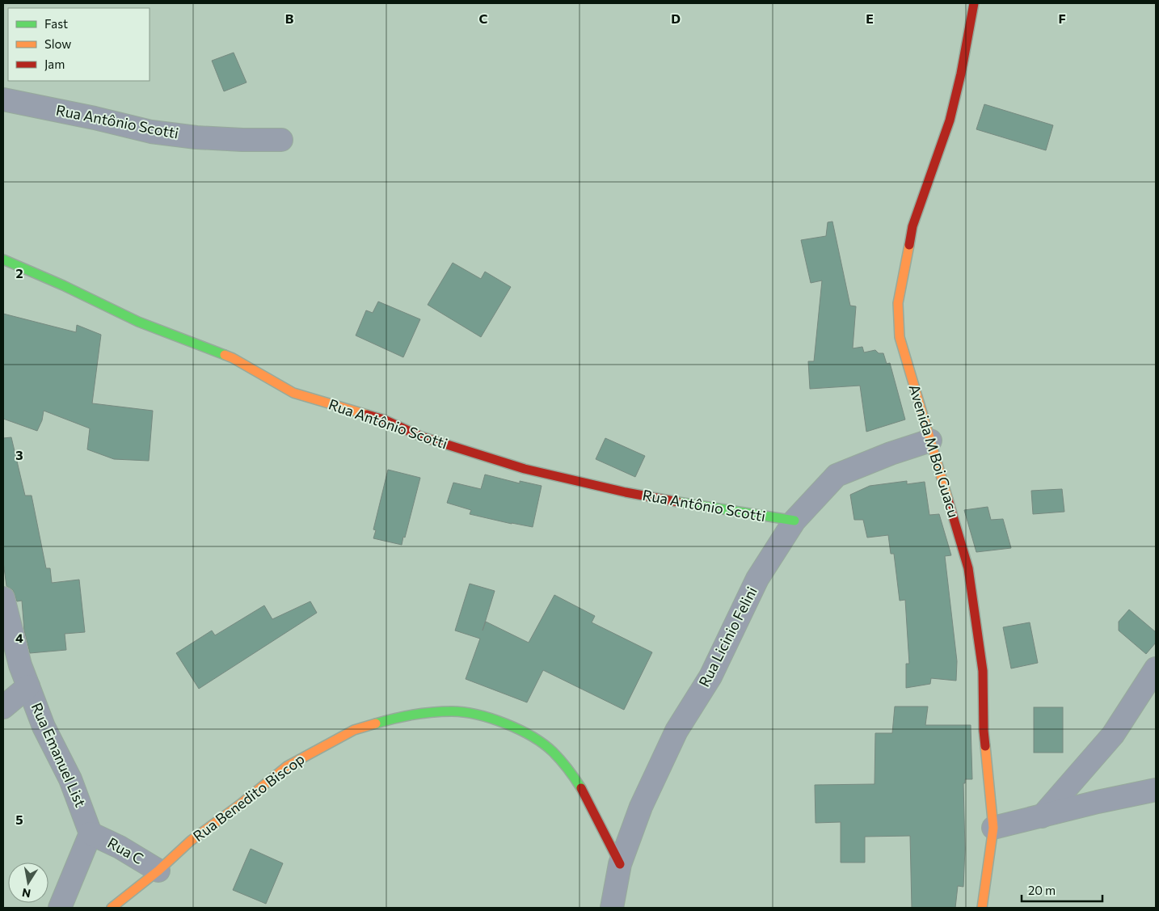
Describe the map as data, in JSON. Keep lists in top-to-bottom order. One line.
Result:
{"streets":{"street":["Rua Antônio Scotti","Avenida M Boi Guacu","Rua Licinio Felini","Rua Emanuel List","Rua Benedito Biscop","Rua C"]},"crossings":[["Rua Antônio Scotti","Rua Licinio Felini"],["Avenida M Boi Guacu","Rua Licinio Felini"],["Rua Licinio Felini","Rua Benedito Biscop"],["Rua Emanuel List","Rua C"],["Rua Benedito Biscop","Rua C"]],"legend":["Fast","Slow","Jam"],"scale_bar":"20 m","north":"bottom","grid":{"columns":["B","C","D","E","F"],"rows":["2","3","4","5"]}}
